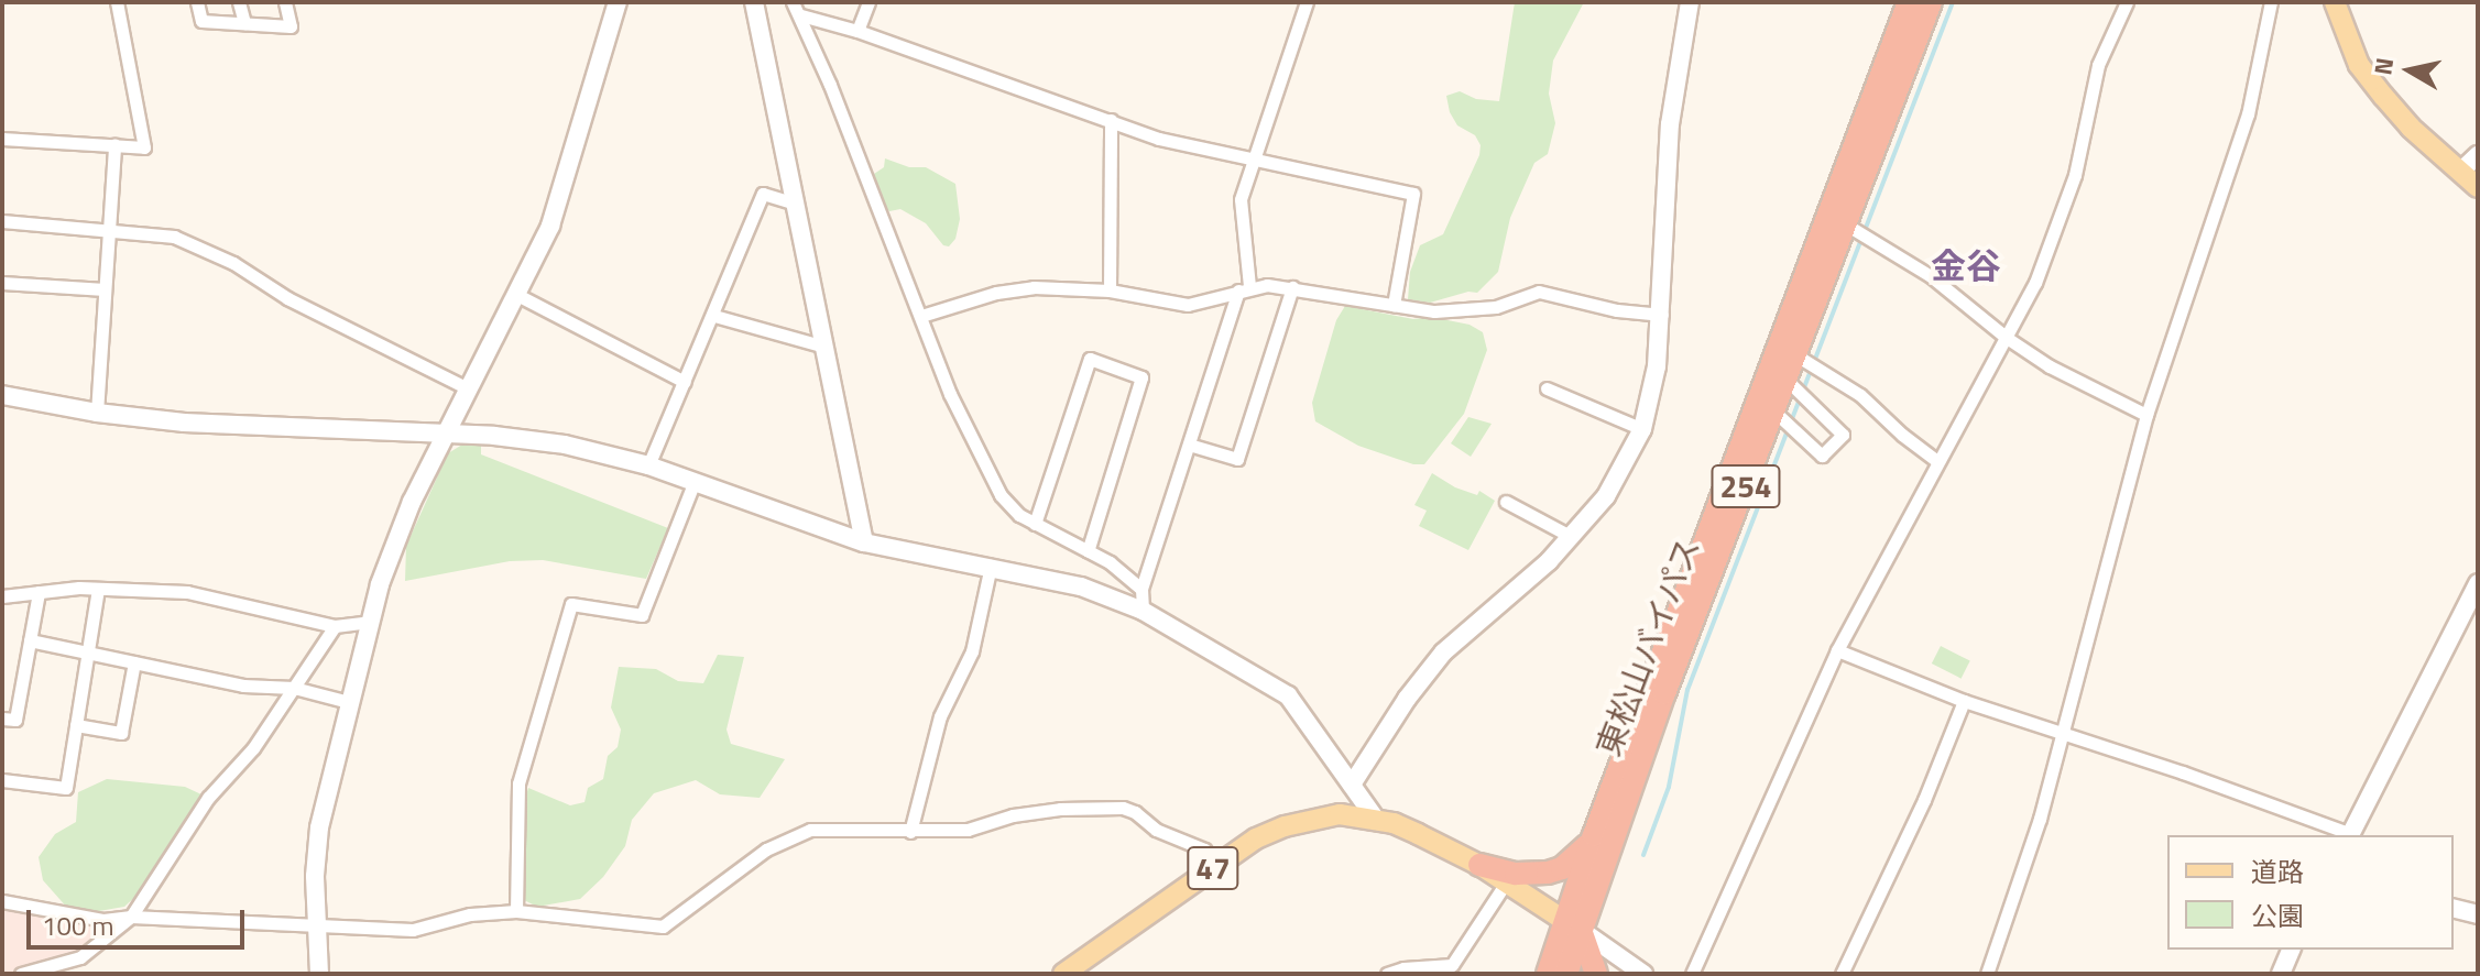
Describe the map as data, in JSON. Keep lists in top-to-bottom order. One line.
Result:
{"streets":{"highway":["254","東松山バイパス"],"main road":["47"]},"crossings":[["東松山バイパス","47"]],"districts":["金谷"],"legend":["道路","公園"],"scale_bar":"100 m","north":"left"}
